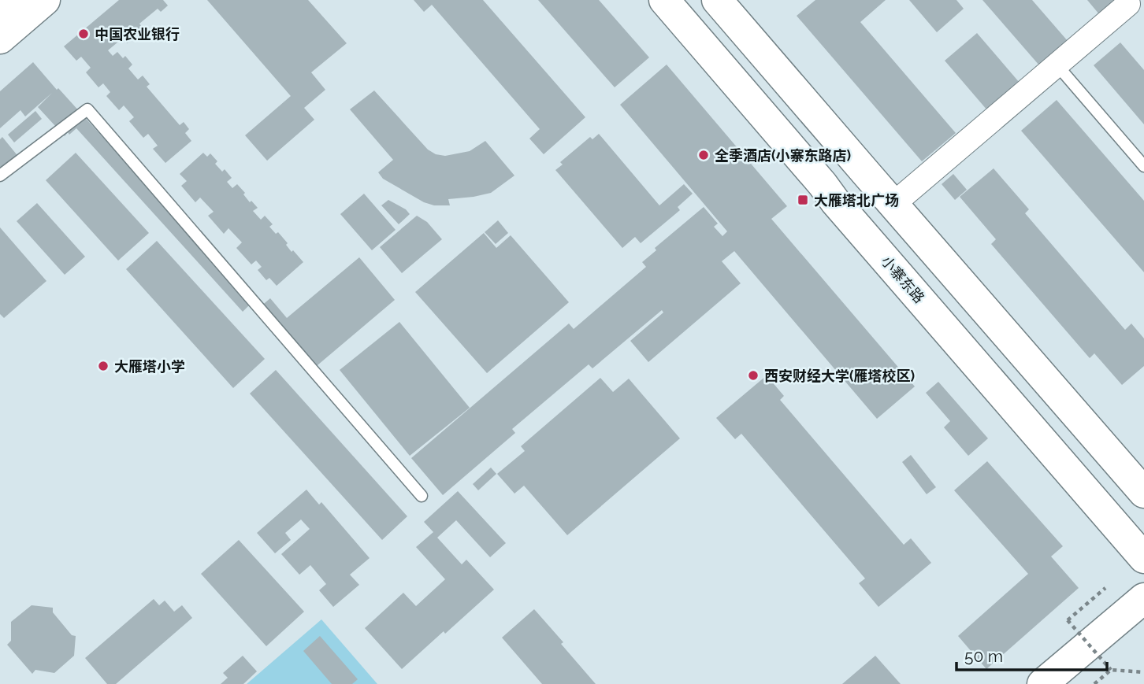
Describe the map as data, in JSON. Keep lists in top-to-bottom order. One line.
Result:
{"streets":{"main road":["小寨东路"]},"places":{"other":["中国农业银行","全季酒店(小寨东路店)","大雁塔小学","西安财经大学(雁塔校区)"],"transit":["大雁塔北广场"]},"scale_bar":"50 m"}
